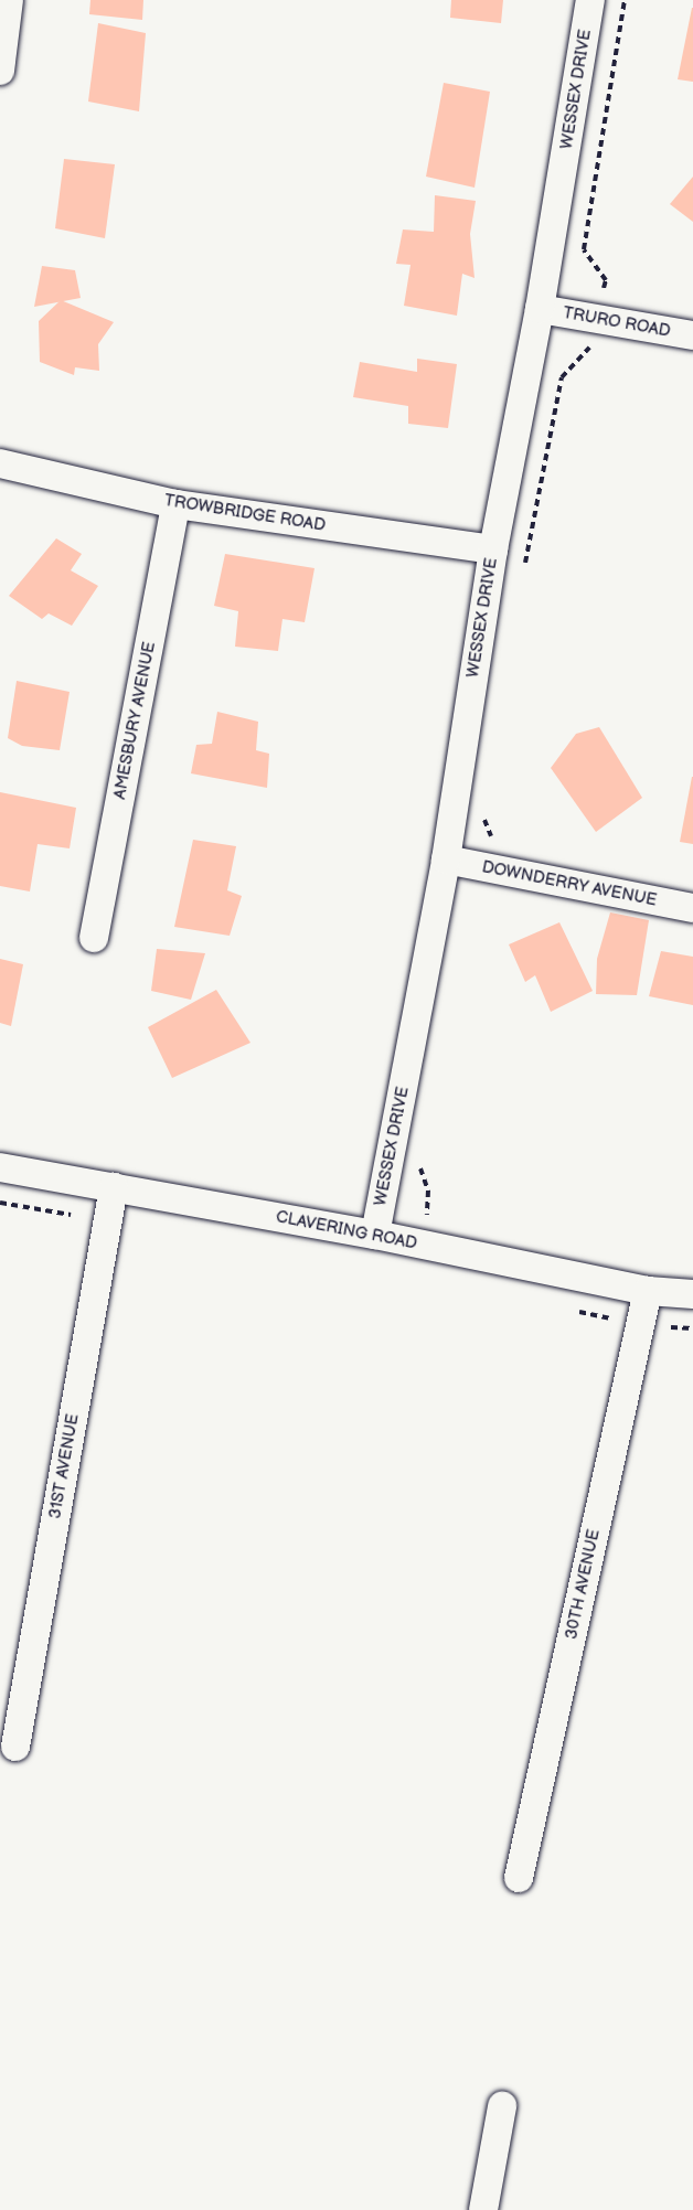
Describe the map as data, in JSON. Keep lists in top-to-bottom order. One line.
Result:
{"streets":{"street":["WESSEX DRIVE","TRURO ROAD","TROWBRIDGE ROAD","AMESBURY AVENUE","DOWNDERRY AVENUE","CLAVERING ROAD","31ST AVENUE","30TH AVENUE"]},"crossings":[["WESSEX DRIVE","TRURO ROAD"],["WESSEX DRIVE","TROWBRIDGE ROAD"],["WESSEX DRIVE","DOWNDERRY AVENUE"],["WESSEX DRIVE","CLAVERING ROAD"],["TROWBRIDGE ROAD","AMESBURY AVENUE"],["CLAVERING ROAD","31ST AVENUE"],["CLAVERING ROAD","30TH AVENUE"]]}
